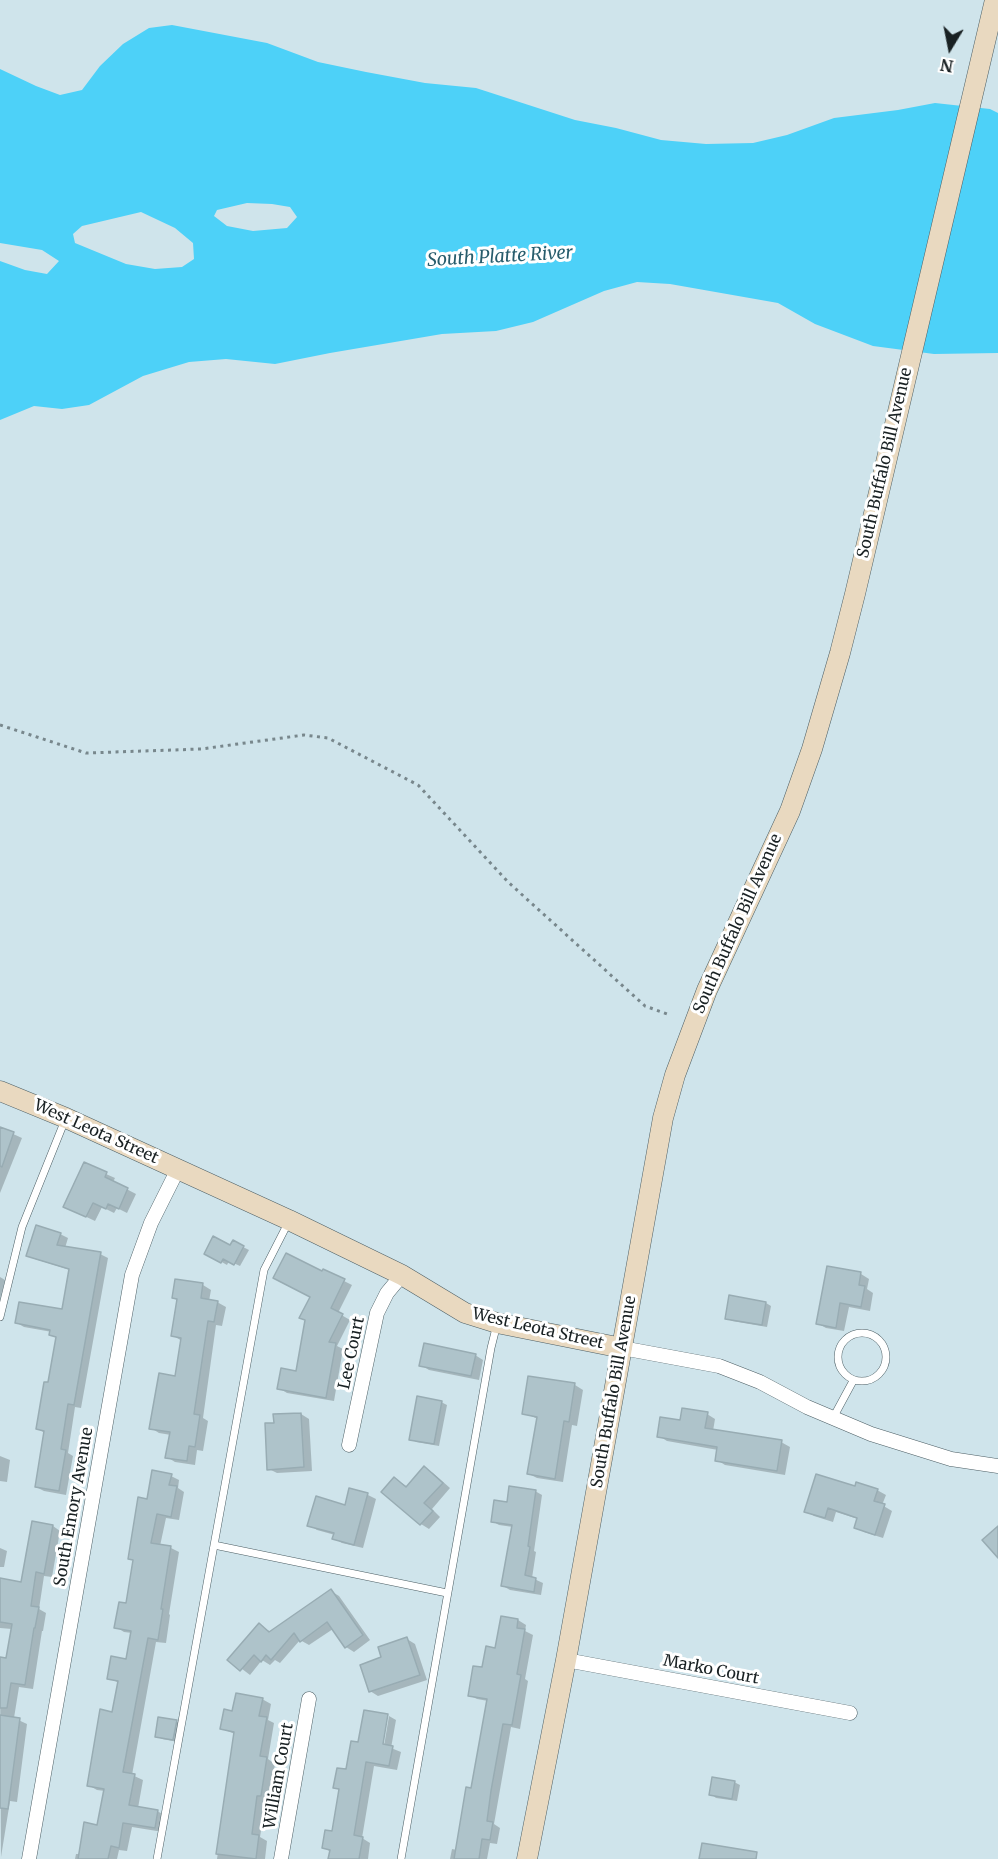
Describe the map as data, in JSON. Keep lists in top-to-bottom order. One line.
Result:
{"streets":{"main road":["South Buffalo Bill Avenue","West Leota Street"],"street":["Lee Court","South Emory Avenue","Marko Court","William Court"]},"crossings":[["South Buffalo Bill Avenue","West Leota Street"],["South Buffalo Bill Avenue","Marko Court"],["West Leota Street","Lee Court"],["West Leota Street","South Emory Avenue"]],"water":["South Platte River"],"north":"bottom"}
